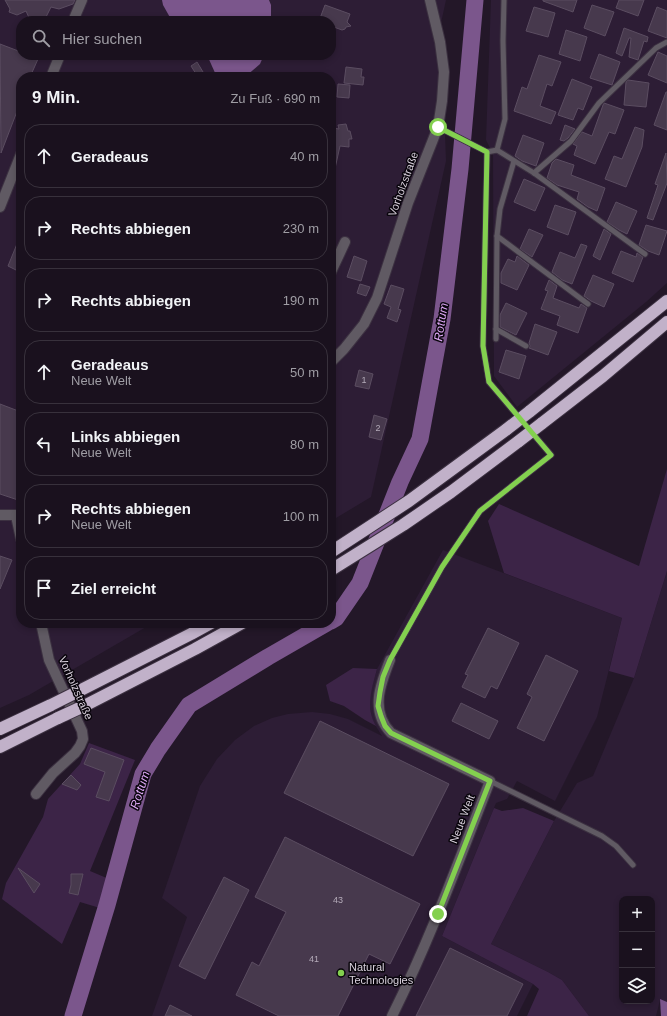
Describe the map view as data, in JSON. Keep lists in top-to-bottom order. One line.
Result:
{"streets":{"street":["Vorholzstraße","Neue Welt"]},"water":["Rottum"],"places":["Natural Technologies"],"house_numbers":["1","2","43","41"],"page":{"search":"Hier suchen","heading":["9 Min.","Zu Fuß · 690 m"],"list":[["Geradeaus","40 m"],["Rechts abbiegen","230 m"],["Rechts abbiegen","190 m"],["Geradeaus","Neue Welt","50 m"],["Links abbiegen","Neue Welt","80 m"],["Rechts abbiegen","Neue Welt","100 m"],"Ziel erreicht"],"map_buttons":["+","−"]}}
